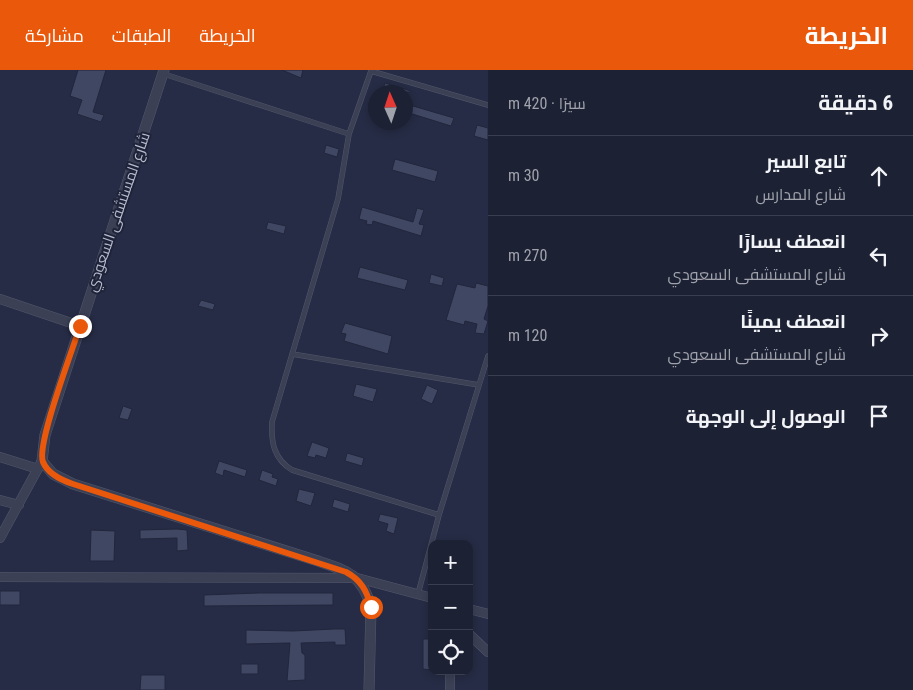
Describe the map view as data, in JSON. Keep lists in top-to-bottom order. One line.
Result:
{"streets":{"street":["شارع المستشفى السعودي"]},"north":"top","page":{"header":"الخريطة","nav":["الخريطة","الطبقات","مشاركة"],"heading":["6 دقيقة","سيرًا · 420 m"],"list":[["تابع السير","شارع المدارس","30 m"],["انعطف يسارًا","شارع المستشفى السعودي","270 m"],["انعطف يمينًا","شارع المستشفى السعودي","120 m"],"الوصول إلى الوجهة"],"map_buttons":["+","−"]}}
